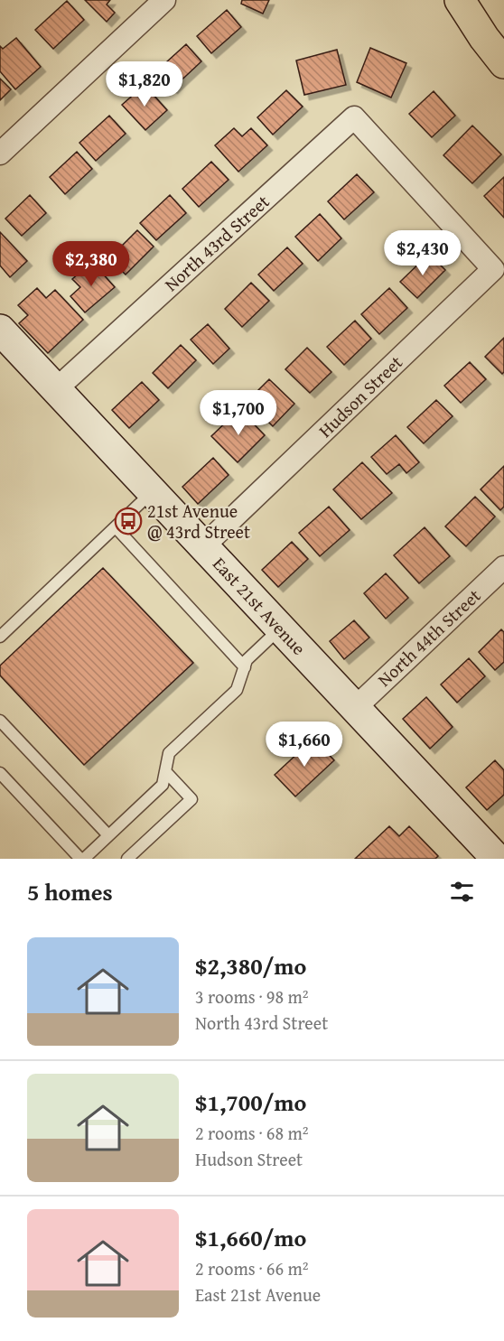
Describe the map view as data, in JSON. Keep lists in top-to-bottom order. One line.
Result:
{"streets":{"street":["North 43rd Street","Hudson Street","East 21st Avenue","North 44th Street"]},"crossings":[["North 43rd Street","Hudson Street"],["North 43rd Street","East 21st Avenue"],["Hudson Street","East 21st Avenue"],["East 21st Avenue","North 44th Street"]],"places":{"bus stop":["21st Avenue @ 43rd Street"]},"page":{"price":["$1,820","$2,430","$2,380","$1,700","$1,660"],"heading":"5 homes","list":[{"name":"$2,380/mo","note":"3 rooms · 98 m² · North 43rd Street"},{"name":"$1,700/mo","note":"2 rooms · 68 m² · Hudson Street"},{"name":"$1,660/mo","note":"2 rooms · 66 m² · East 21st Avenue"}]}}
